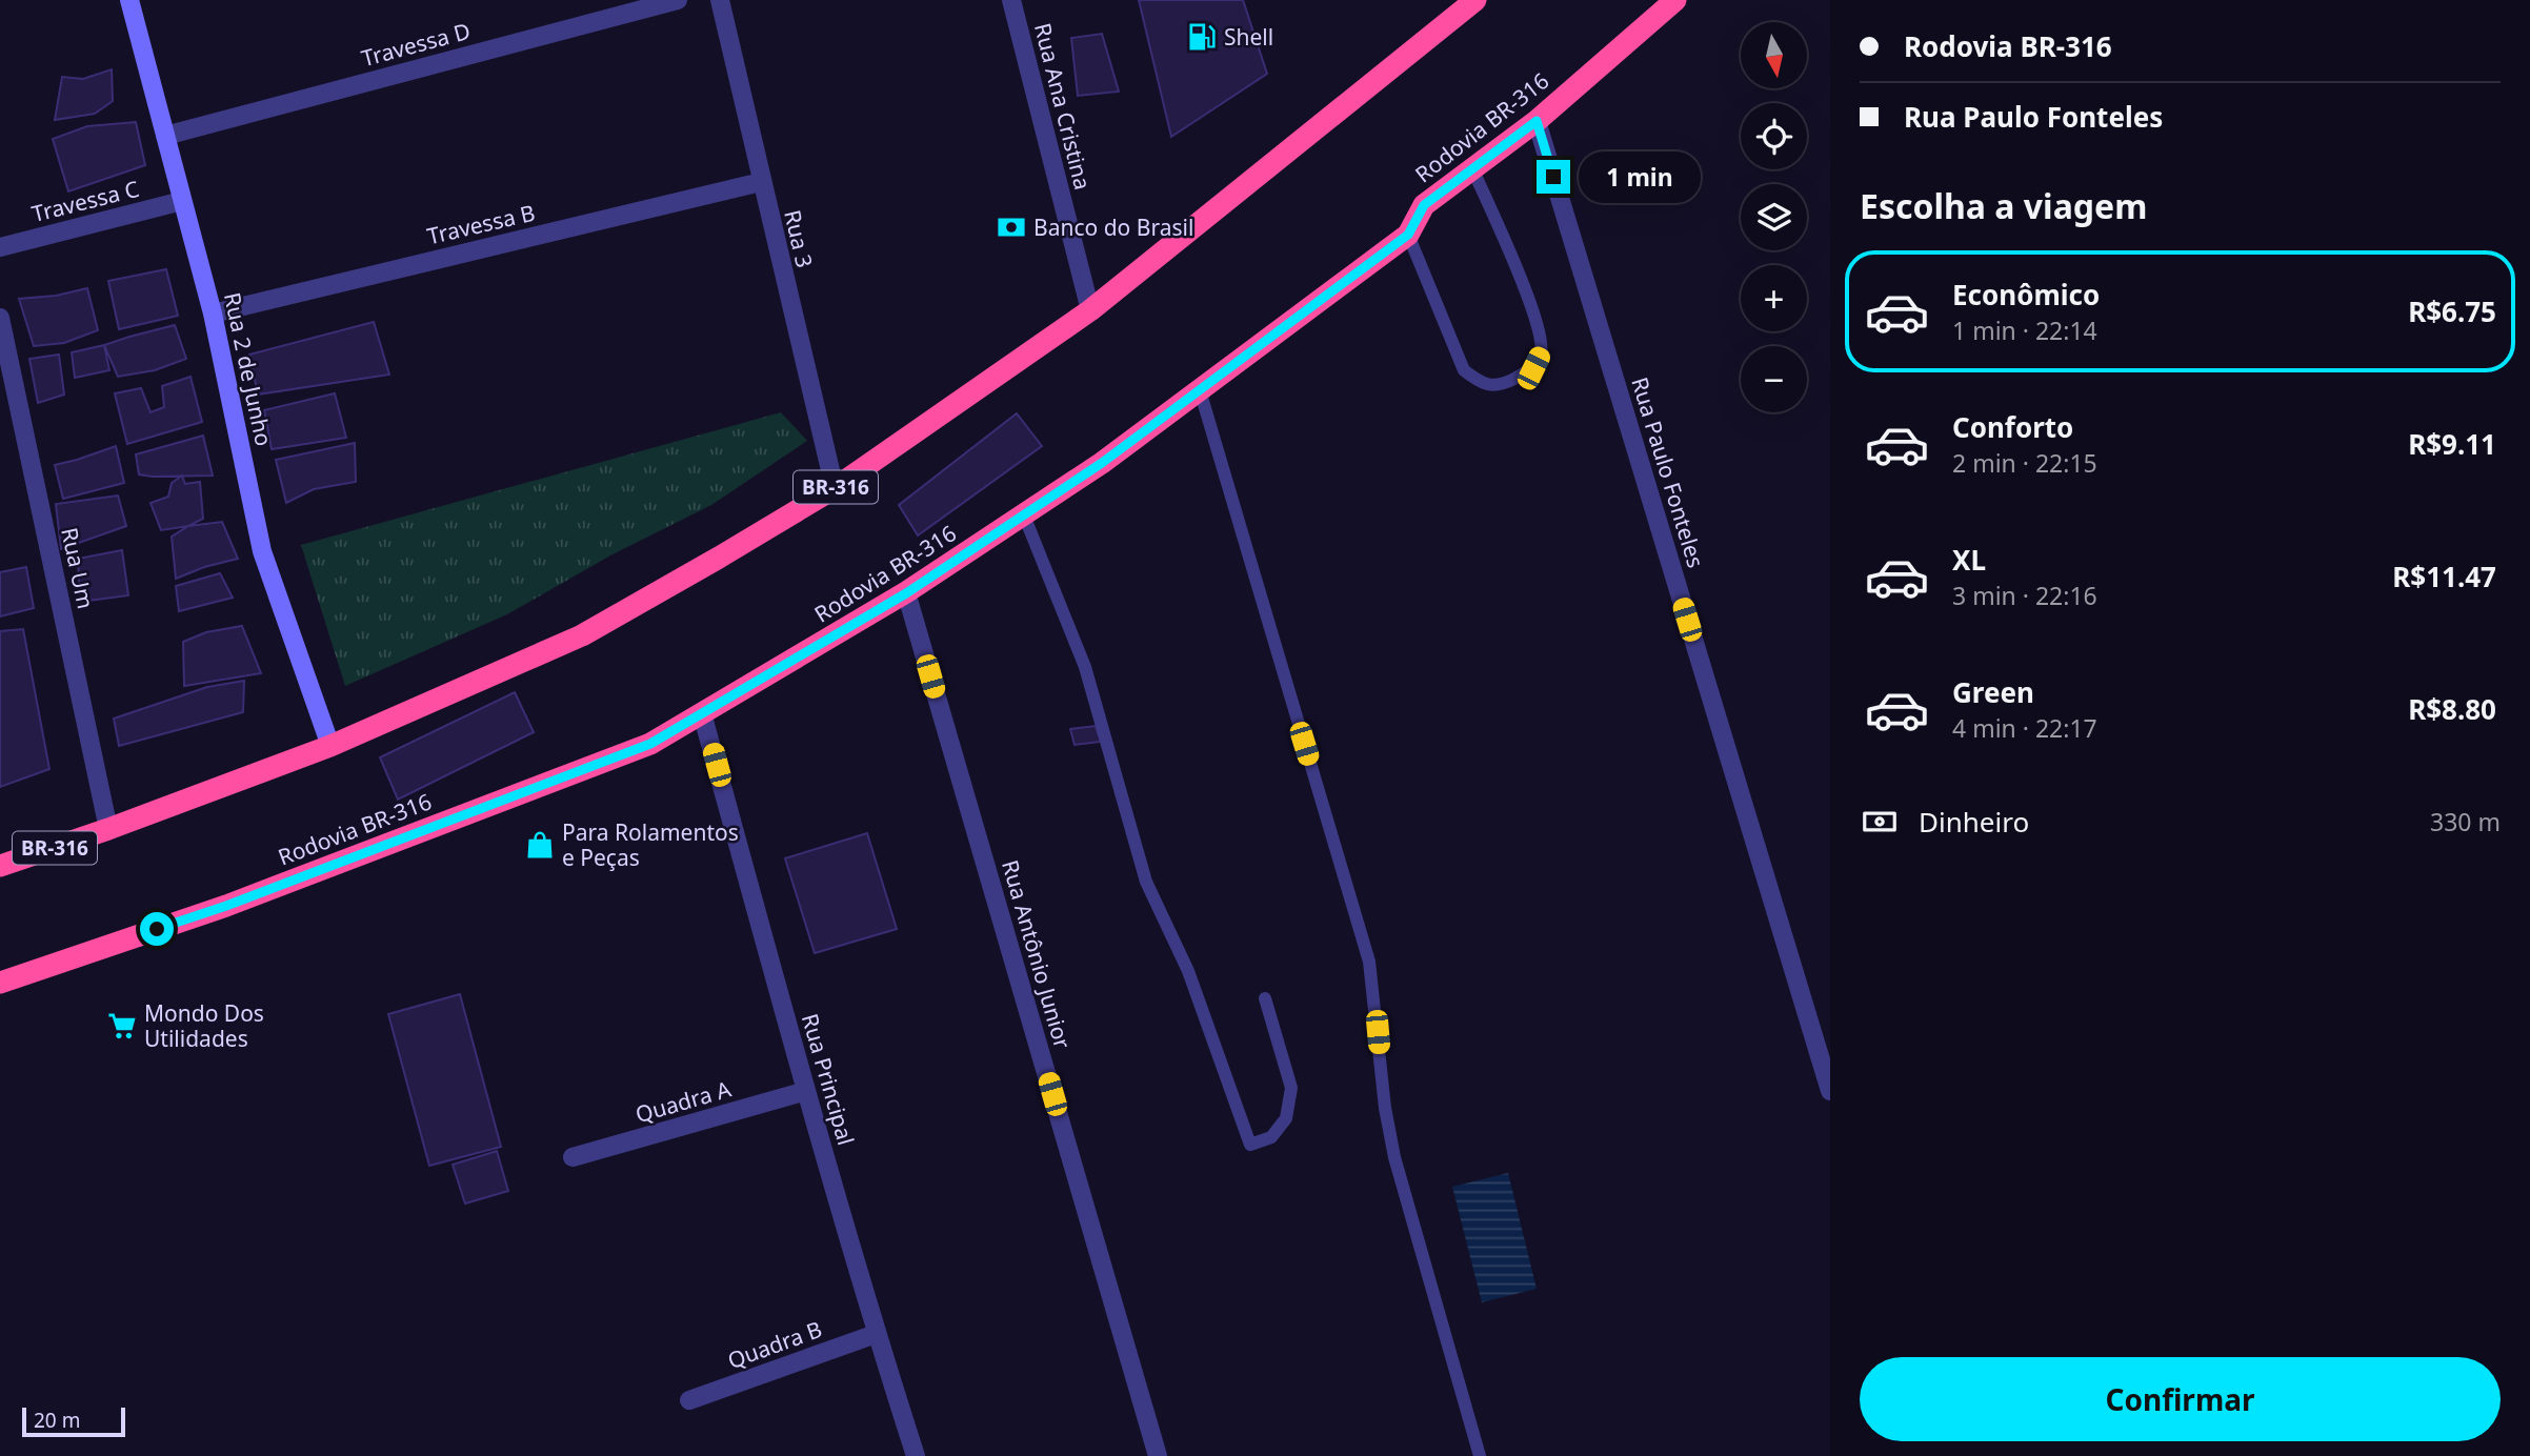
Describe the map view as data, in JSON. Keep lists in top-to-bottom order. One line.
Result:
{"streets":{"highway":["Rodovia BR-316","BR-316"],"street":["Travessa D","Rua Ana Cristina","Travessa C","Travessa B","Rua 3","Rua 2 de Junho","Rua Paulo Fonteles","Rua Um","Rua Antônio Junior","Rua Principal","Quadra A","Quadra B"]},"crossings":[["Travessa D","Rua 2 de Junho"],["Rua Ana Cristina","BR-316"],["Rodovia BR-316","Rua Paulo Fonteles"],["Rodovia BR-316","Rua Antônio Junior"],["Rodovia BR-316","Rua Principal"],["Travessa C","Rua 2 de Junho"],["Travessa B","Rua 3"],["Travessa B","Rua 2 de Junho"],["Rua 3","BR-316"],["Rua 2 de Junho","BR-316"],["BR-316","Rua Um"],["Rua Principal","Quadra A"],["Rua Principal","Quadra B"]],"places":{"fuel station":["Shell"],"bank":["Banco do Brasil"],"shop":["Para Rolamentos e Peças"],"supermarket":["Mondo Dos Utilidades"]},"scale_bar":"20 m","north":"bottom","page":{"banner":["Rodovia BR-316","Rua Paulo Fonteles"],"map_buttons":["+","−"],"bubble":"1 min","heading":"Escolha a viagem","list":[{"name":"Econômico","note":"1 min · 22:14","value":"R$6.75"},{"name":"Conforto","note":"2 min · 22:15","value":"R$9.11"},{"name":"XL","note":"3 min · 22:16","value":"R$11.47"},{"name":"Green","note":"4 min · 22:17","value":"R$8.80"}],"pay":["Dinheiro","330 m"],"buttons":"Confirmar","scale":"20 m"}}
